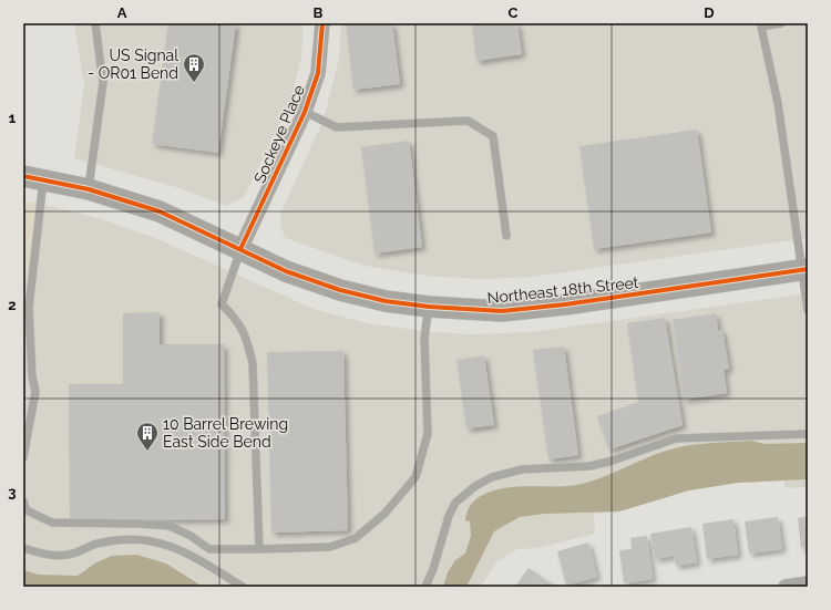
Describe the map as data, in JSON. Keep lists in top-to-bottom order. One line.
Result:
{"streets":{"street":["Sockeye Place","Northeast 18th Street"]},"crossings":[["Sockeye Place","Northeast 18th Street"]],"places":{"building":["US Signal - OR01 Bend","10 Barrel Brewing East Side Bend"]},"grid":{"columns":["A","B","C","D"],"rows":["1","2","3"]}}
